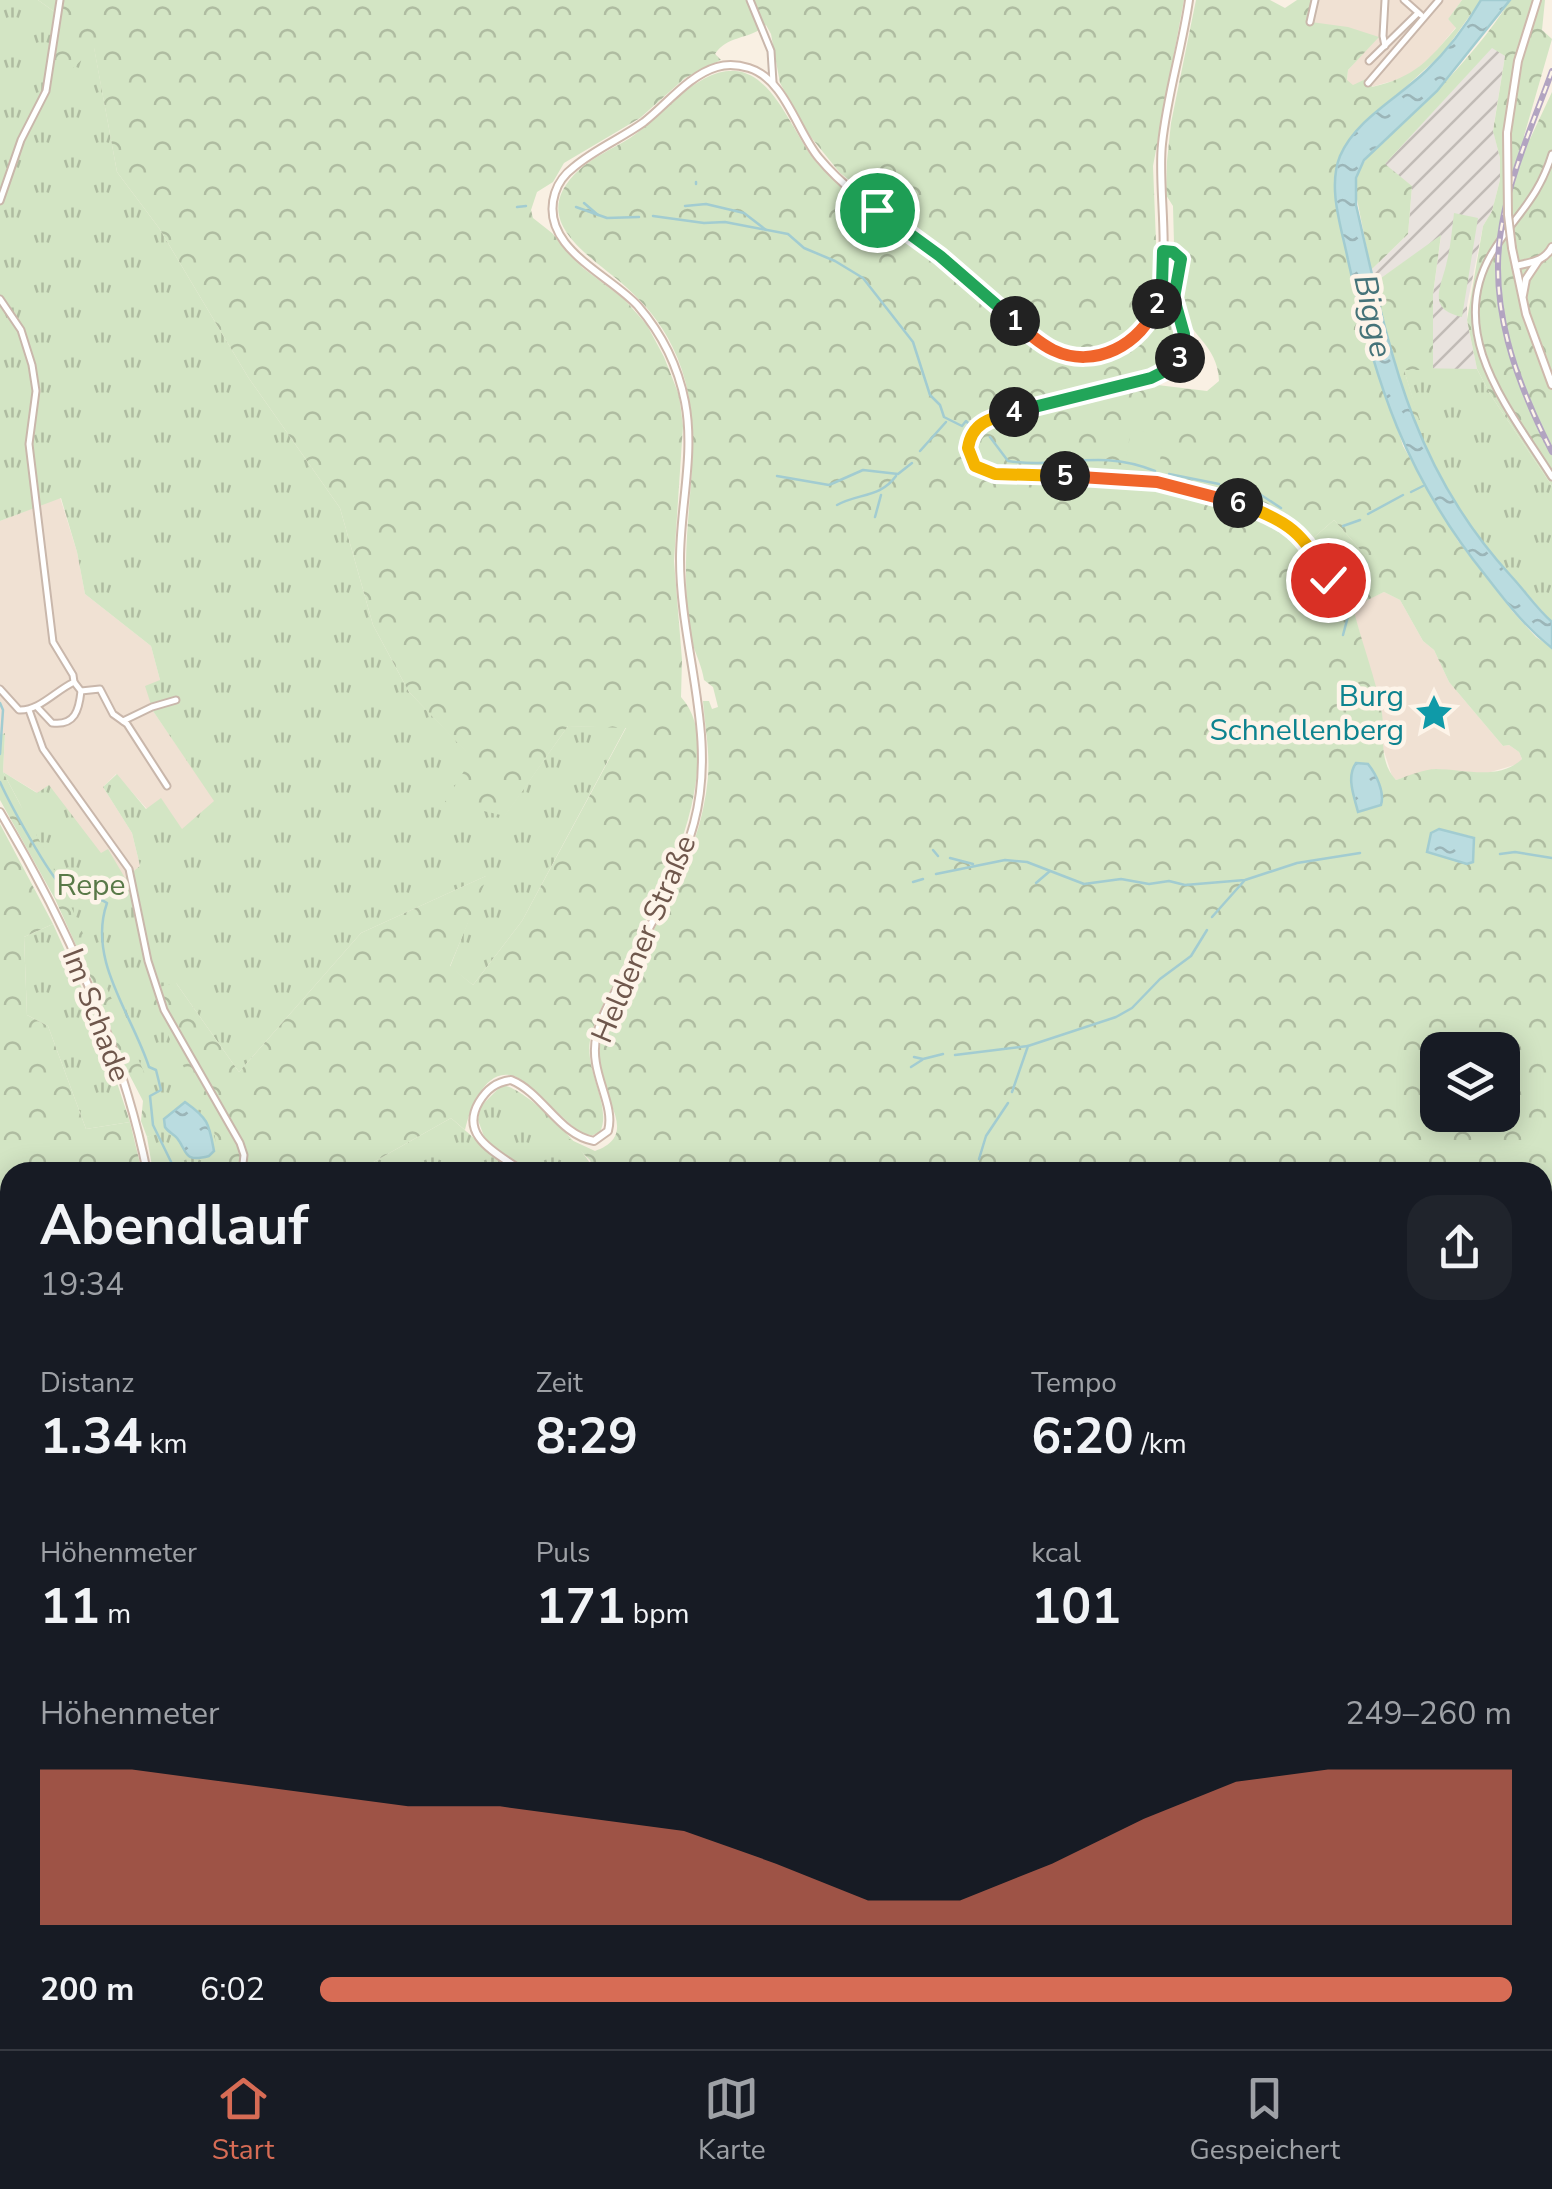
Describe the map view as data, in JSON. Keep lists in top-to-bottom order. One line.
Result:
{"streets":{"main road":["Heldener Straße","Im Schade"]},"water":["Bigge"],"parks":["Repe"],"places":{"place":["Burg Schnellenberg"]},"page":{"pins":["2","1","3","4","5","6"],"heading":["Abendlauf","19:34"],"stats":[["Distanz","1.34 km"],["Zeit","8:29"],["Tempo","6:20 /km"],["Höhenmeter","11 m"],["Puls","171 bpm"],["kcal","101"]],"chart":["Höhenmeter","249–260 m"],"list":[{"name":"200 m","note":"6:02"}],"tabs":["Start","Karte","Gespeichert"]}}
